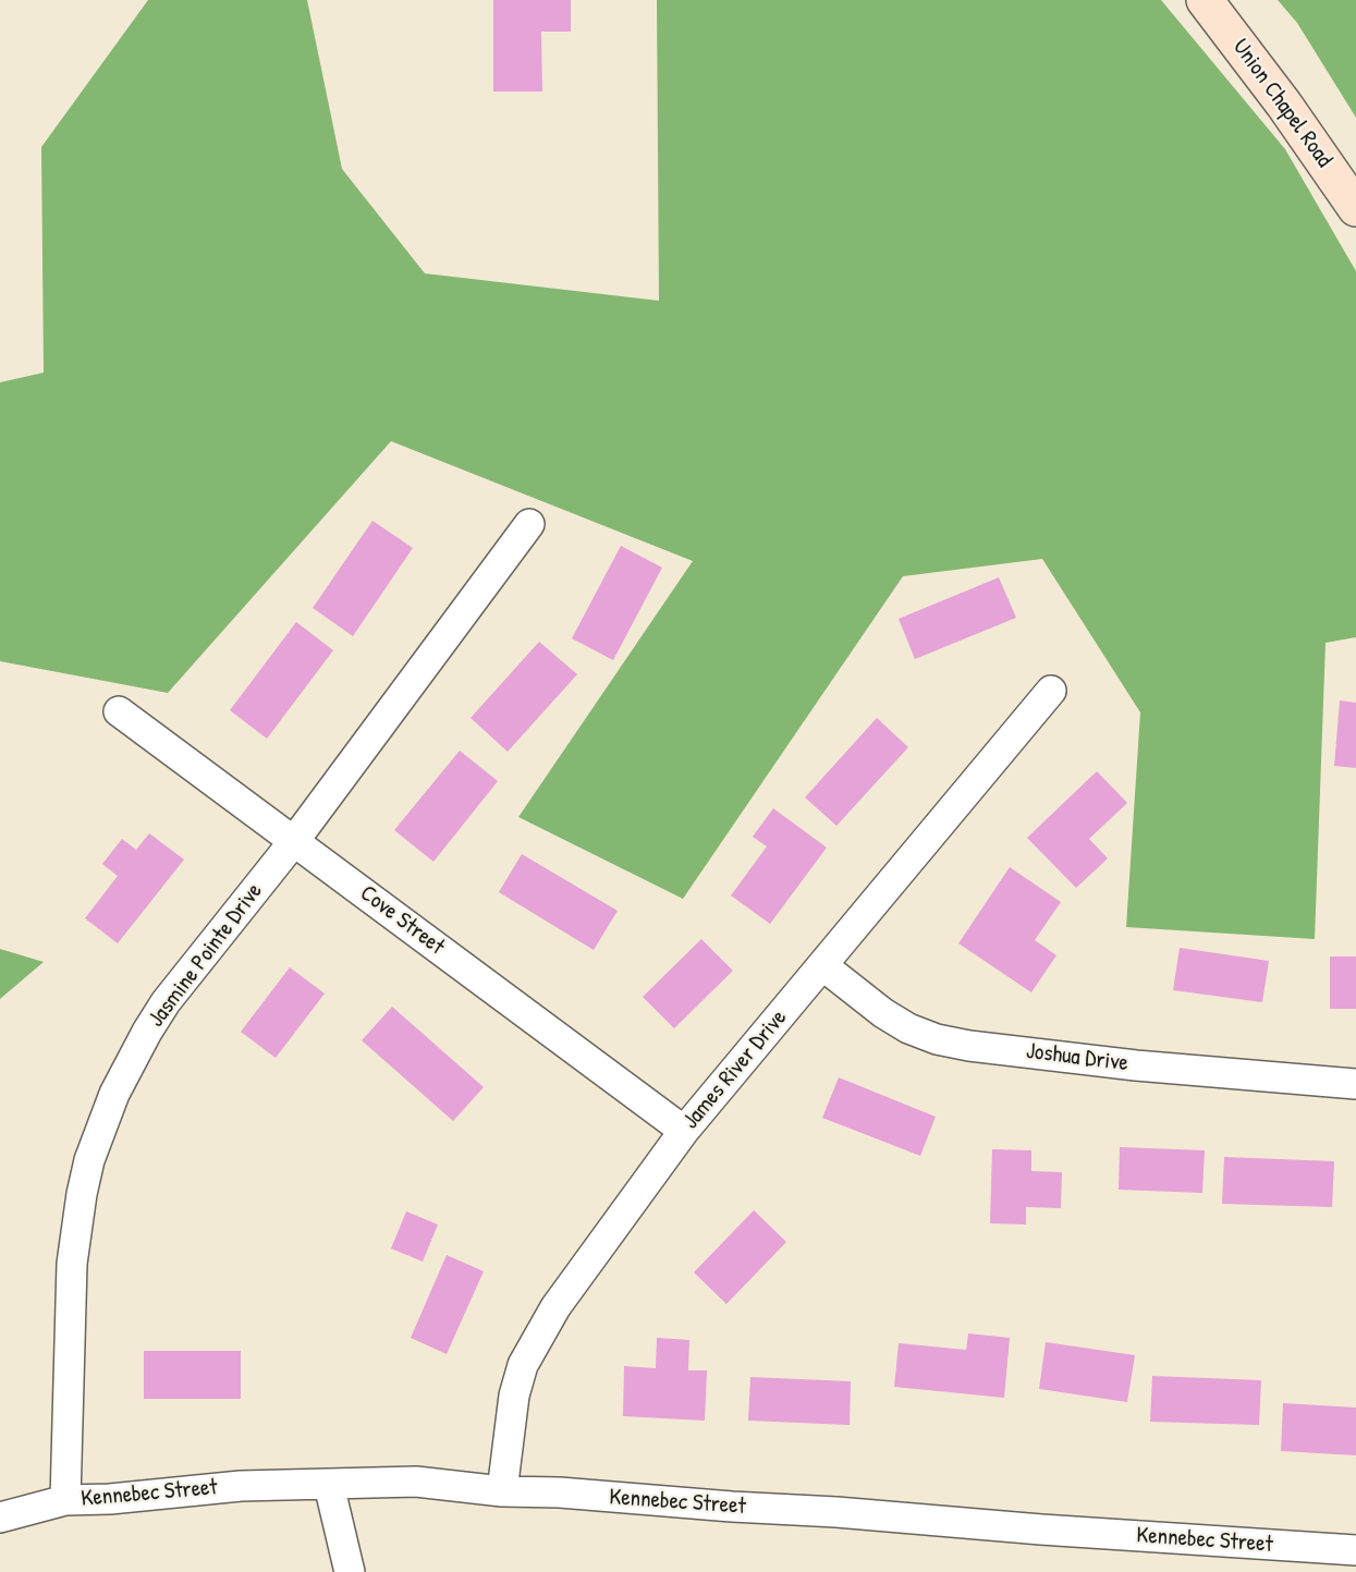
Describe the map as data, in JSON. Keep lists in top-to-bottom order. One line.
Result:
{"streets":{"street":["Union Chapel Road","Cove Street","Jasmine Pointe Drive","Joshua Drive","James River Drive","Kennebec Street"]},"crossings":[["Cove Street","Jasmine Pointe Drive"],["Cove Street","James River Drive"],["Jasmine Pointe Drive","Kennebec Street"],["Joshua Drive","James River Drive"],["James River Drive","Kennebec Street"]]}
